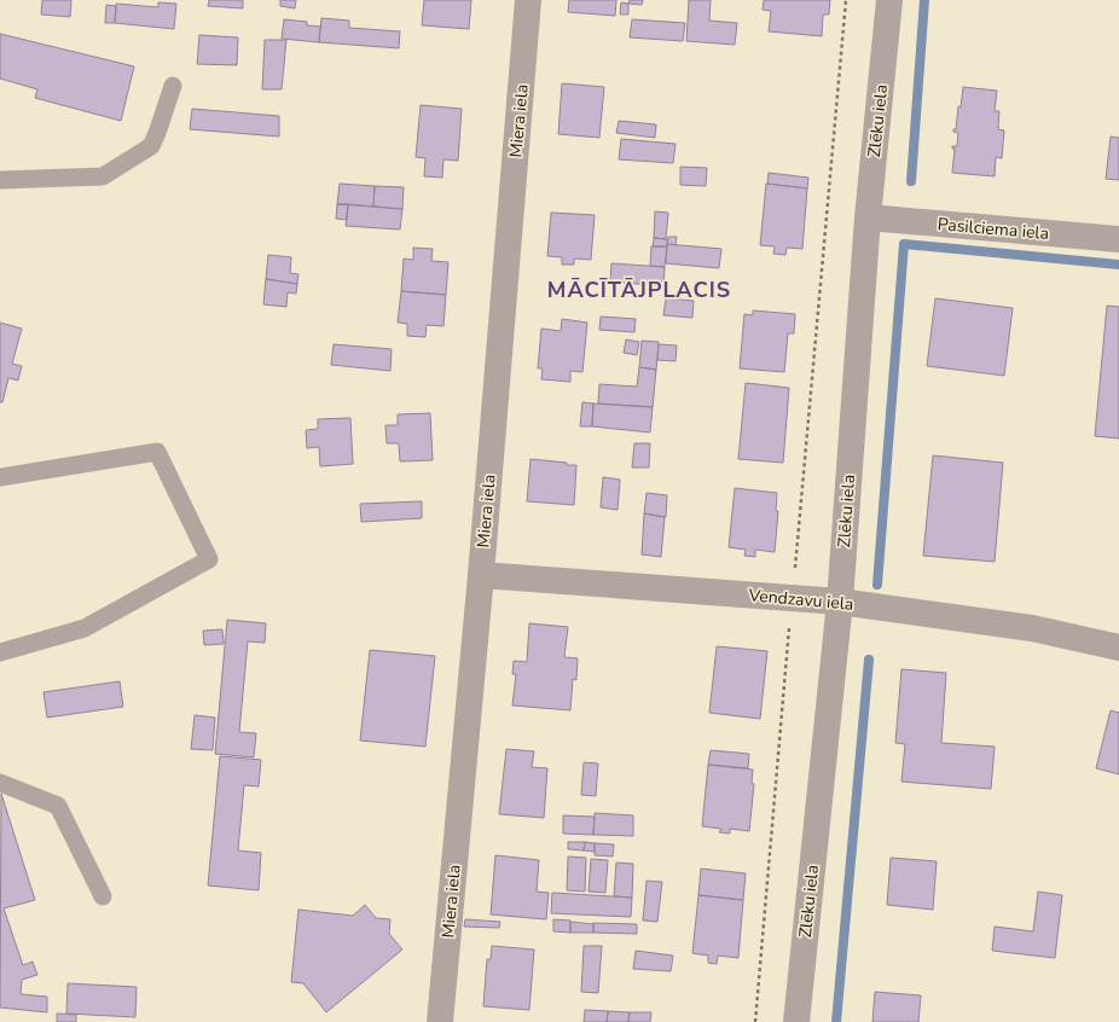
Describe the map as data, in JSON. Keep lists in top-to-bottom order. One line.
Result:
{"streets":{"street":["Miera iela","Zlēku iela","Pasilciema iela","Vendzavu iela"]},"crossings":[["Miera iela","Vendzavu iela"],["Zlēku iela","Pasilciema iela"],["Zlēku iela","Vendzavu iela"]],"districts":["MĀCĪTĀJPLACIS"]}
